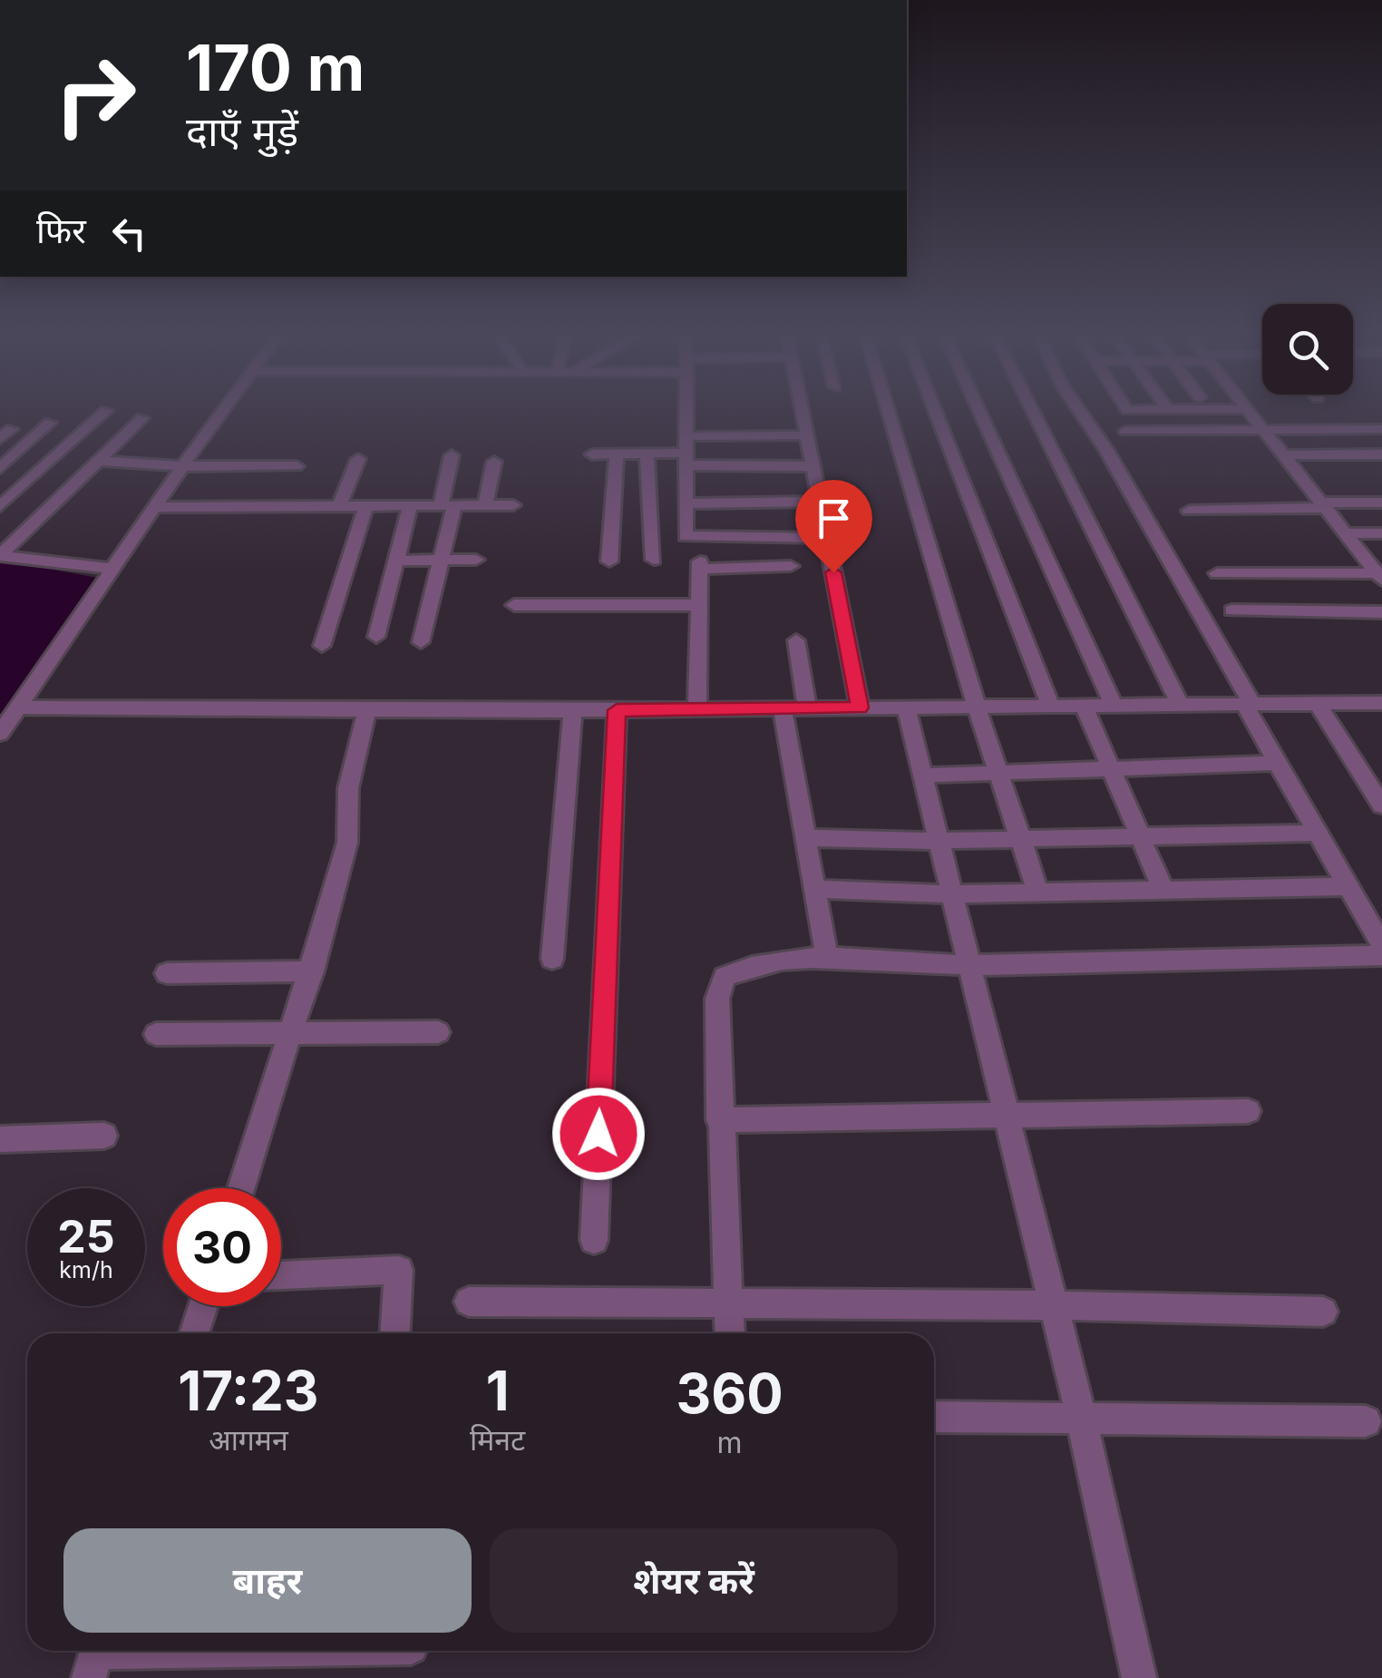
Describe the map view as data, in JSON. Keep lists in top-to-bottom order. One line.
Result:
{"page":{"turn":["170 m","दाएँ मुड़ें"],"then":"फिर","speed":"25 km/h","limit":"30","eta":["17:23","आगमन","1","मिनट","360","m"],"buttons":["बाहर","शेयर करें"]}}
